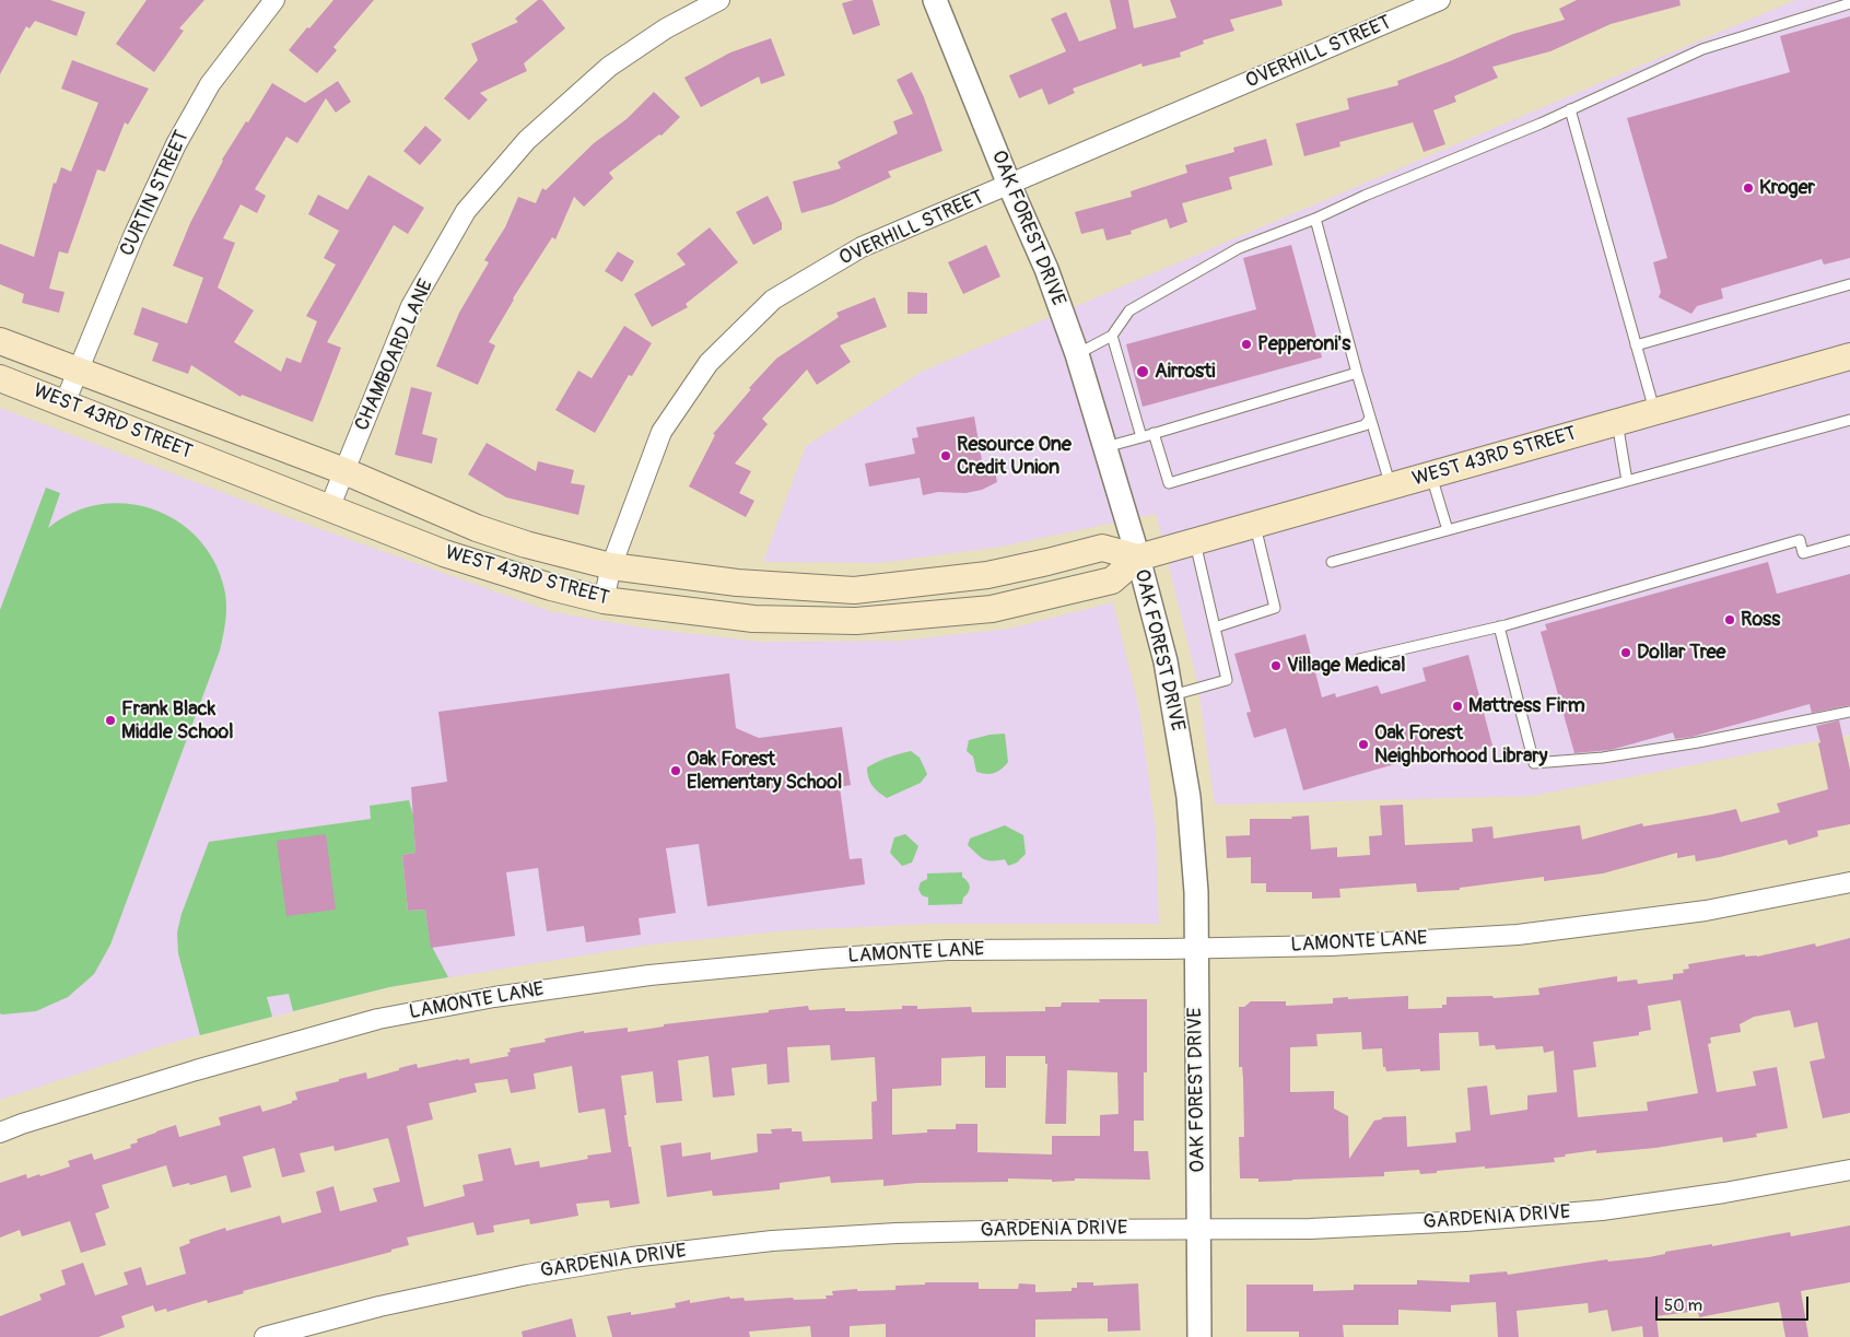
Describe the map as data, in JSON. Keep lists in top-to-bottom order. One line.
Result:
{"streets":{"main road":["WEST 43RD STREET"],"street":["OVERHILL STREET","CURTIN STREET","OAK FOREST DRIVE","CHAMBOARD LANE","LAMONTE LANE","GARDENIA DRIVE"]},"crossings":[["OVERHILL STREET","OAK FOREST DRIVE"],["OVERHILL STREET","WEST 43RD STREET"],["CURTIN STREET","WEST 43RD STREET"],["OAK FOREST DRIVE","WEST 43RD STREET"],["OAK FOREST DRIVE","LAMONTE LANE"],["OAK FOREST DRIVE","GARDENIA DRIVE"],["CHAMBOARD LANE","WEST 43RD STREET"]],"places":["Kroger","Pepperoni's","Airrosti","Resource One Credit Union","Ross","Dollar Tree","Village Medical","Mattress Firm","Frank Black Middle School","Oak Forest Neighborhood Library","Oak Forest Elementary School"],"scale_bar":"50 m"}
